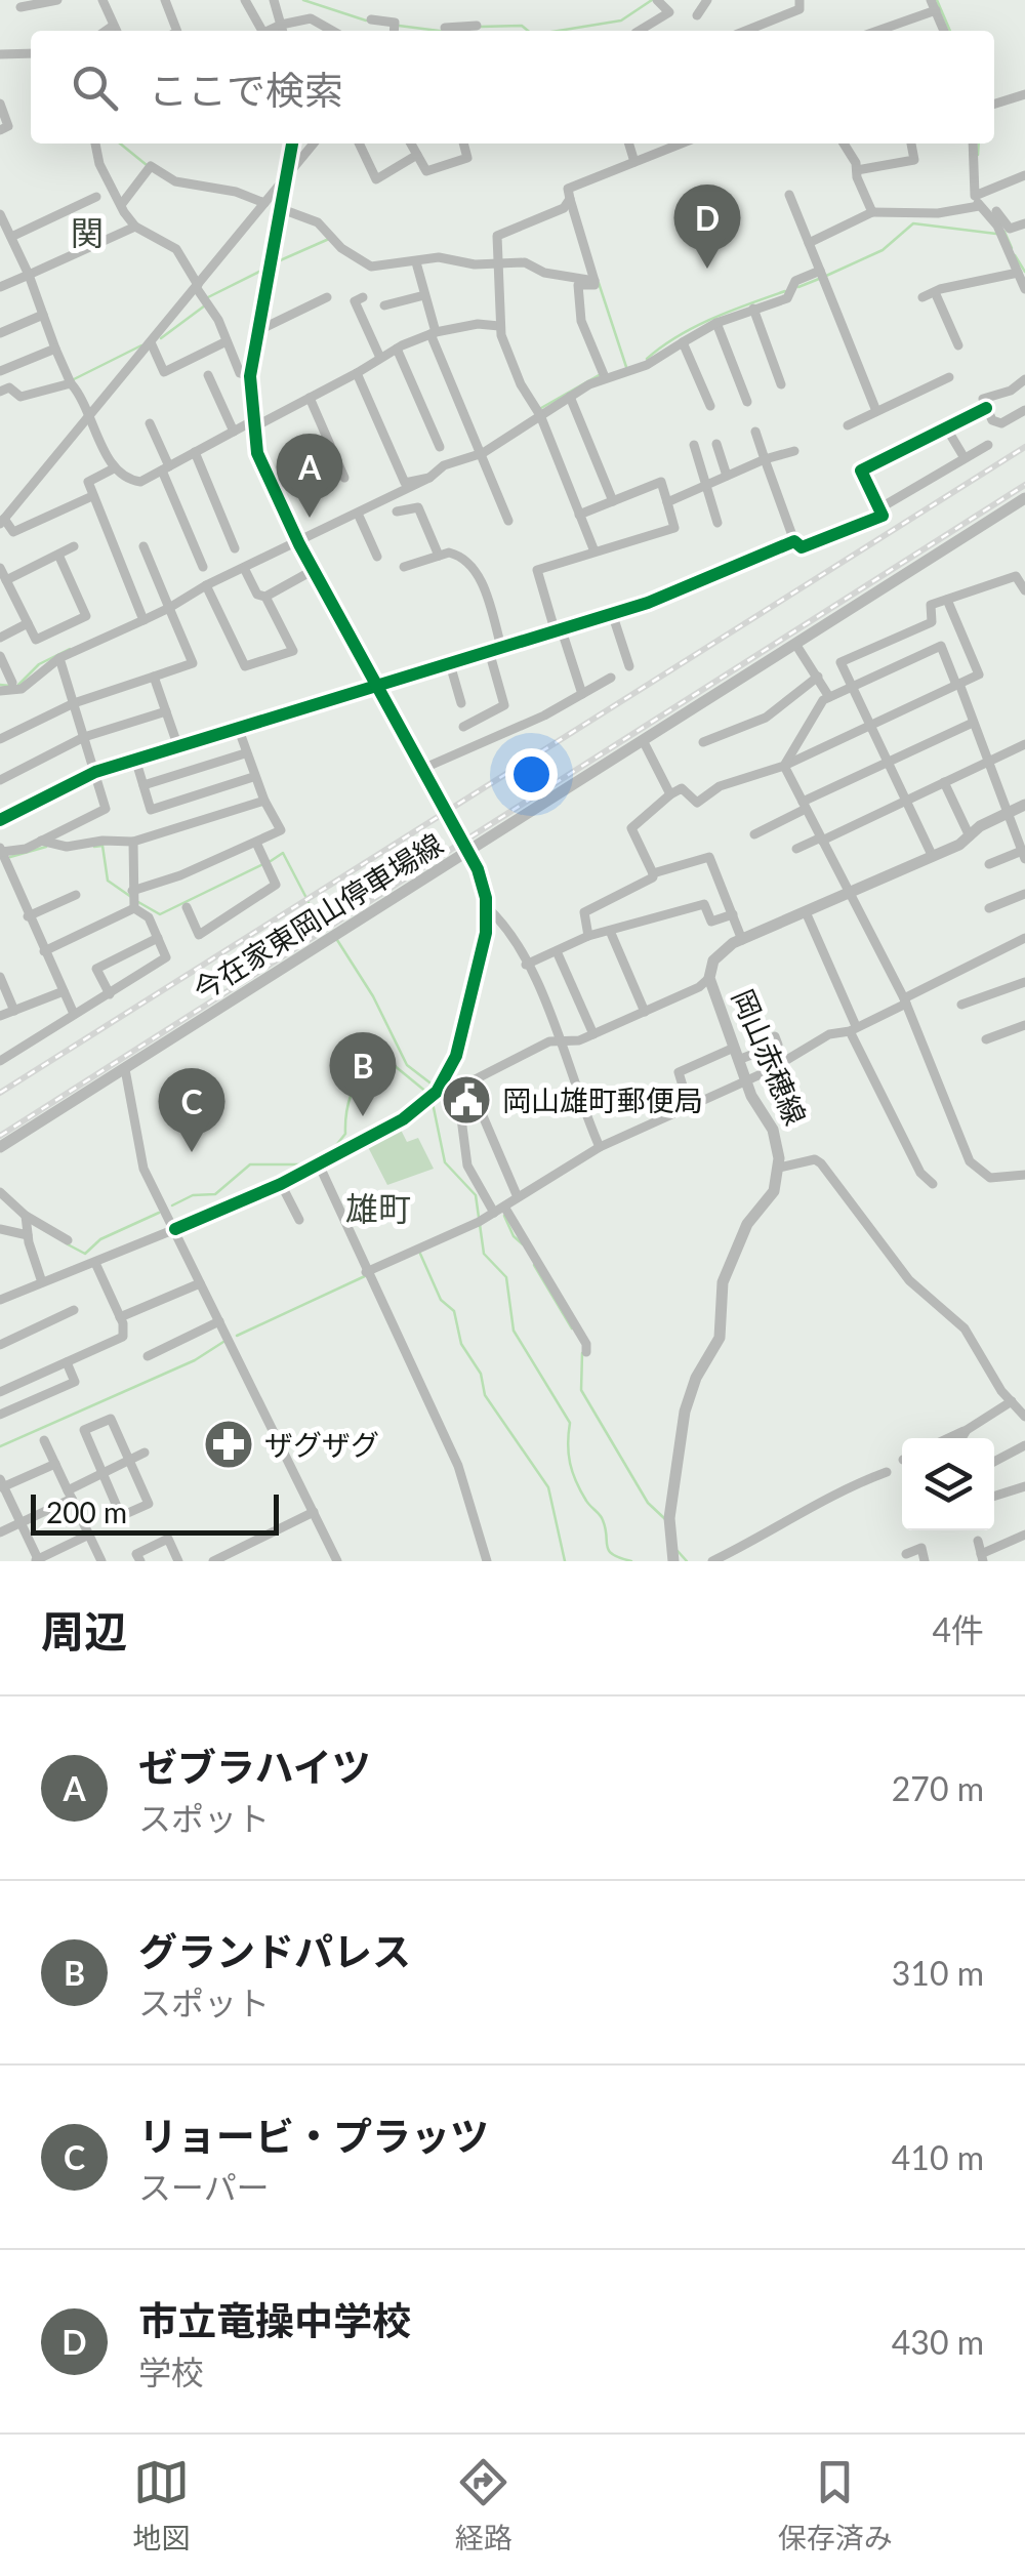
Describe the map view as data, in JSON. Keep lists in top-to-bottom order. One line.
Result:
{"streets":{"main road":["今在家東岡山停車場線","岡山赤穂線"]},"districts":["関","雄町"],"places":{"public building":["岡山雄町郵便局"],"pharmacy":["ザグザグ"]},"scale_bar":"200 m","page":{"search":"ここで検索","pins":["D","A","B","C"],"scale":"200 m","heading":["周辺","4件"],"list":[{"mark":"A","name":"ゼブラハイツ","note":"スポット","value":"270 m"},{"mark":"B","name":"グランドパレス","note":"スポット","value":"310 m"},{"mark":"C","name":"リョービ・プラッツ","note":"スーパー","value":"410 m"},{"mark":"D","name":"市立竜操中学校","note":"学校","value":"430 m"}],"nav":["地図","経路","保存済み"]}}
